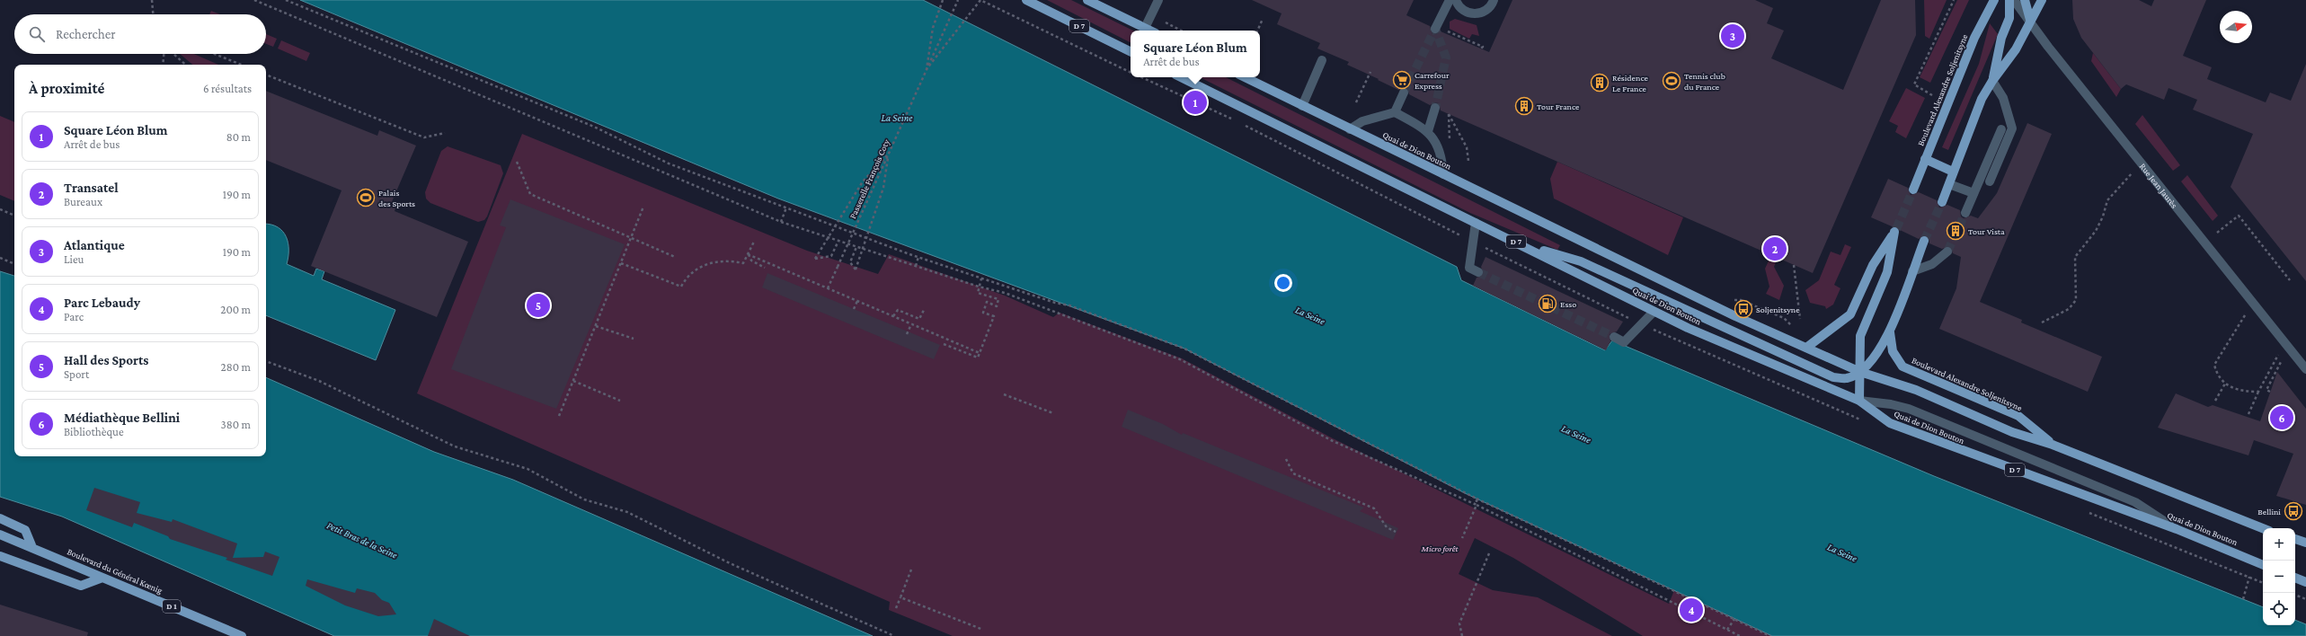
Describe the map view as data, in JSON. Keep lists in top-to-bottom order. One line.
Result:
{"streets":{"main road":["D 7","Boulevard Alexandre Soljenitsyne","Quai de Dion Bouton","Boulevard du Général Kœnig","D 1"],"street":["Rue Jean Jaurès"],"path":["Passerelle François Coty"]},"crossings":[["Boulevard Alexandre Soljenitsyne","Quai de Dion Bouton"]],"water":["La Seine","Petit Bras de la Seine"],"parks":["Micro forêt"],"places":{"supermarket":["Carrefour Express"],"sports":["Tennis club du France","Palais des Sports"],"building":["Résidence Le France","Tour France","Tour Vista"],"fuel station":["Esso"],"bus stop":["Soljenitsyne","Bellini"]},"north":"right","page":{"search":"Rechercher","pins":["3","1","2","5","6","4"],"popup":["Square Léon Blum","Arrêt de bus"],"heading":["À proximité","6 résultats"],"list":[{"mark":"1","name":"Square Léon Blum","note":"Arrêt de bus","value":"80 m"},{"mark":"2","name":"Transatel","note":"Bureaux","value":"190 m"},{"mark":"3","name":"Atlantique","note":"Lieu","value":"190 m"},{"mark":"4","name":"Parc Lebaudy","note":"Parc","value":"200 m"},{"mark":"5","name":"Hall des Sports","note":"Sport","value":"280 m"},{"mark":"6","name":"Médiathèque Bellini","note":"Bibliothèque","value":"380 m"}],"map_buttons":["+","−"]}}
